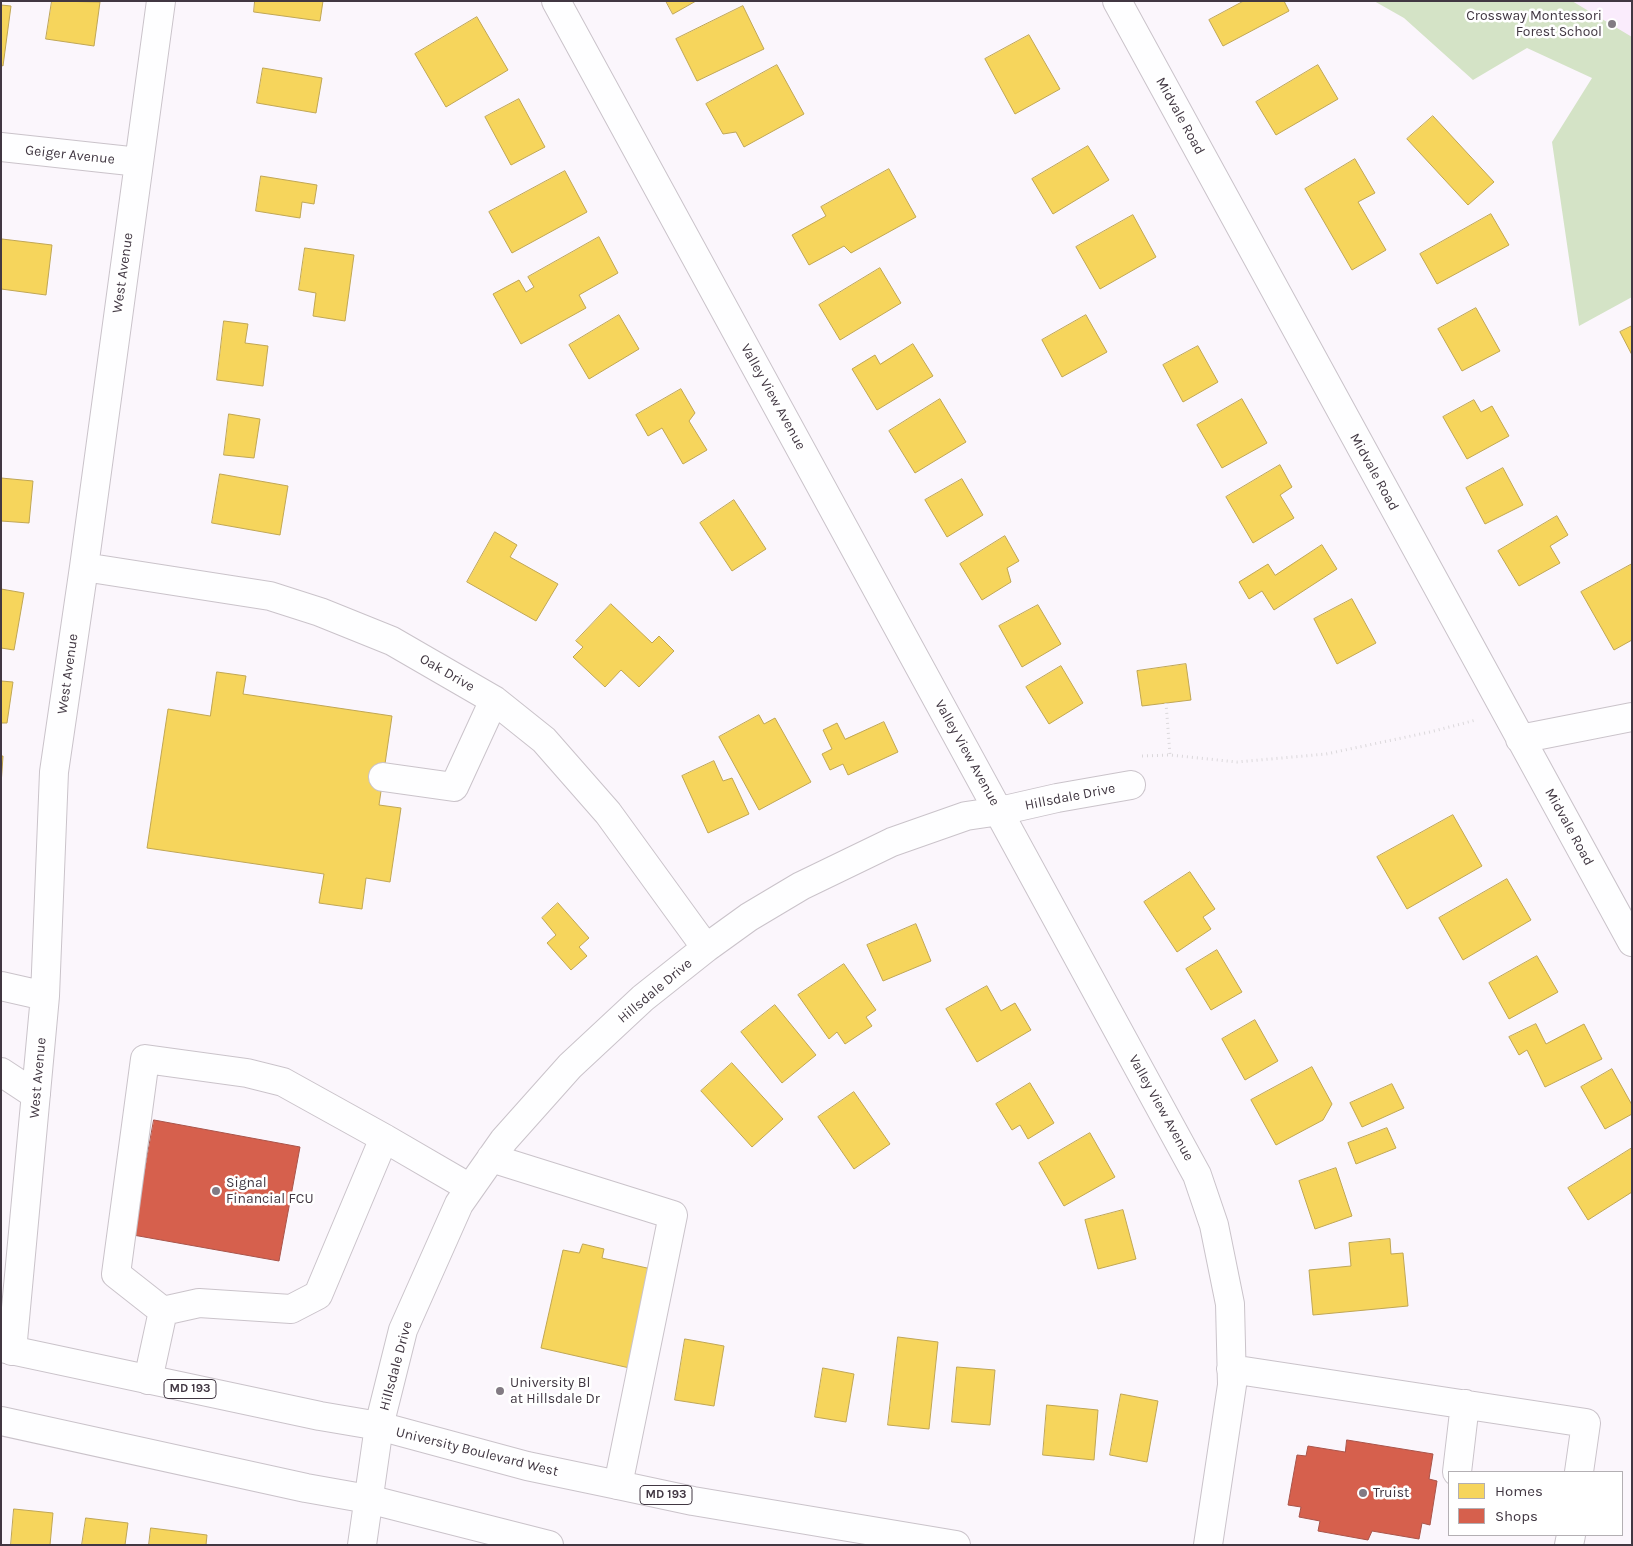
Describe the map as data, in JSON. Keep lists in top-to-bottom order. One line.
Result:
{"streets":{"street":["Midvale Road","Geiger Avenue","West Avenue","Valley View Avenue","Oak Drive","Hillsdale Drive","MD 193","University Boulevard West"]},"crossings":[["Geiger Avenue","West Avenue"],["West Avenue","Oak Drive"],["West Avenue","University Boulevard West"],["Valley View Avenue","Hillsdale Drive"],["Oak Drive","Hillsdale Drive"],["Hillsdale Drive","University Boulevard West"]],"places":["Crossway Montessori Forest School","Signal Financial FCU","University Bl at Hillsdale Dr","Truist"],"legend":["Homes","Shops"]}
